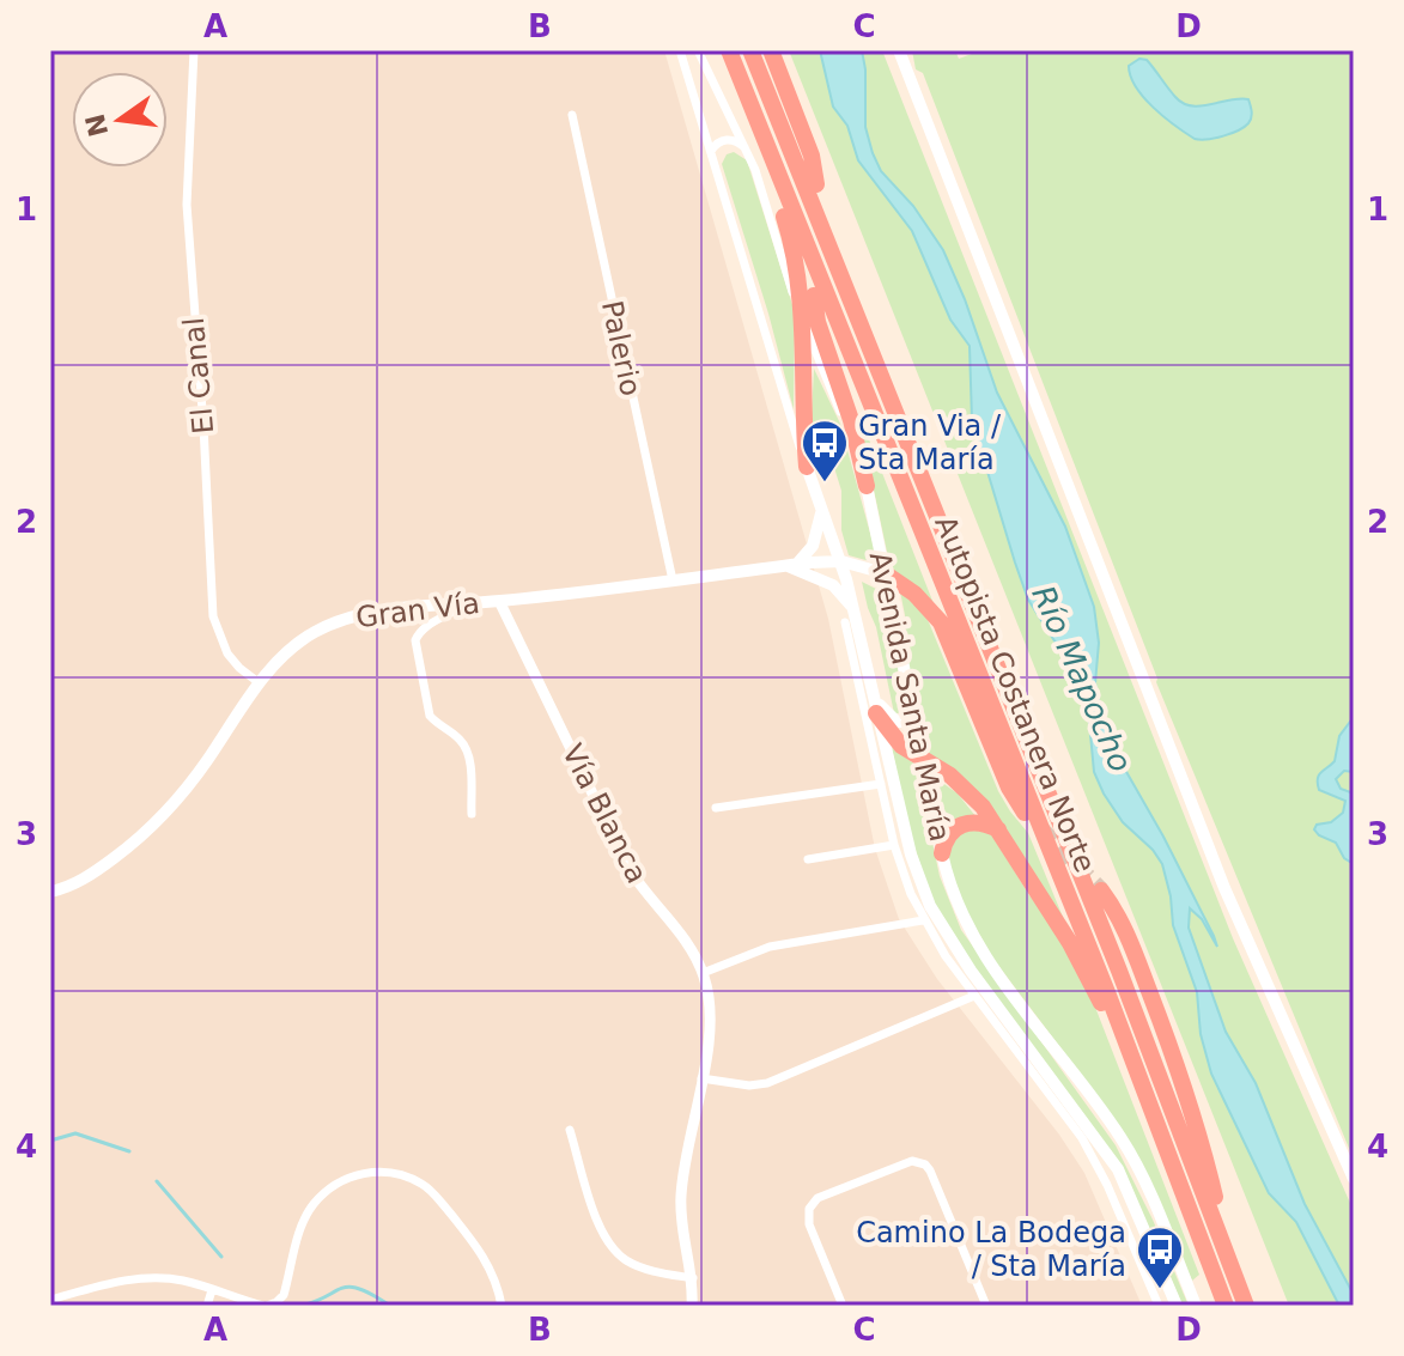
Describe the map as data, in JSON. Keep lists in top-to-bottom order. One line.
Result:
{"streets":{"highway":["Autopista Costanera Norte"],"main road":["Gran Vía","Avenida Santa María"],"street":["Palerio","El Canal","Vía Blanca"]},"crossings":[["Palerio","Gran Vía"],["El Canal","Gran Vía"],["Gran Vía","Avenida Santa María"],["Gran Vía","Vía Blanca"]],"water":["Río Mapocho"],"places":{"bus stop":["Gran Via / Sta María","Camino La Bodega / Sta María"]},"north":"left","grid":{"columns":["A","B","C","D"],"rows":["1","2","3","4"]}}
